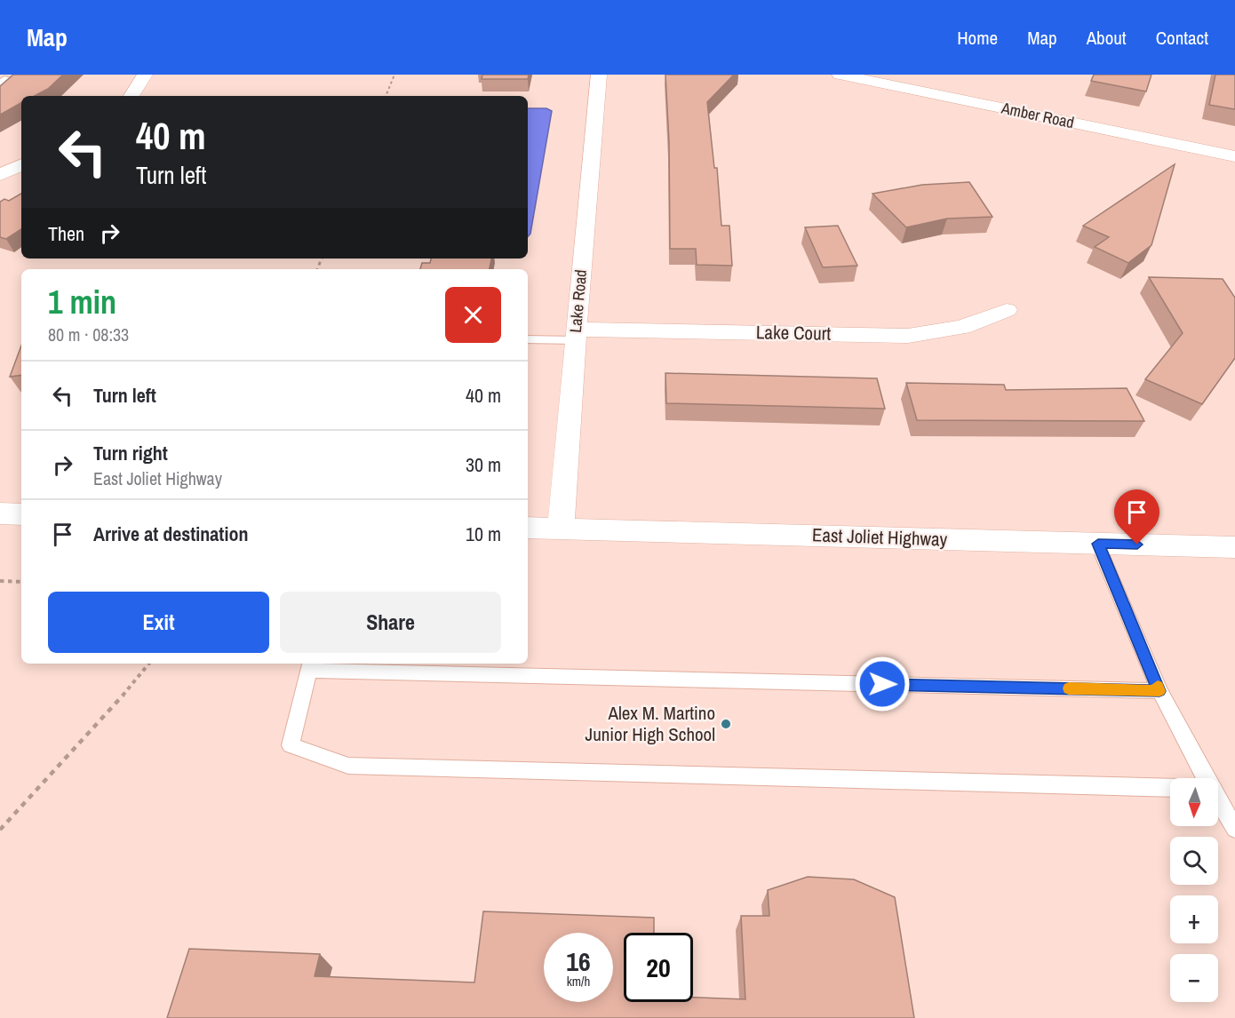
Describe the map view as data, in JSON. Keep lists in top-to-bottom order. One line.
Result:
{"streets":{"street":["Amber Road","Lake Road","Lake Court","East Joliet Highway"]},"crossings":[["Lake Road","Lake Court"],["Lake Road","East Joliet Highway"]],"places":["Alex M. Martino Junior High School"],"north":"bottom","page":{"header":"Map","nav":["Home","Map","About","Contact"],"turn":["40 m","Turn left"],"then":"Then","heading":["1 min","80 m · 08:33"],"list":[{"name":"Turn left","value":"40 m"},{"name":"Turn right","note":"East Joliet Highway","value":"30 m"},{"name":"Arrive at destination","value":"10 m"}],"buttons":["Exit","Share"],"map_buttons":["+","−"],"speed":"16 km/h","limit":"20"}}
